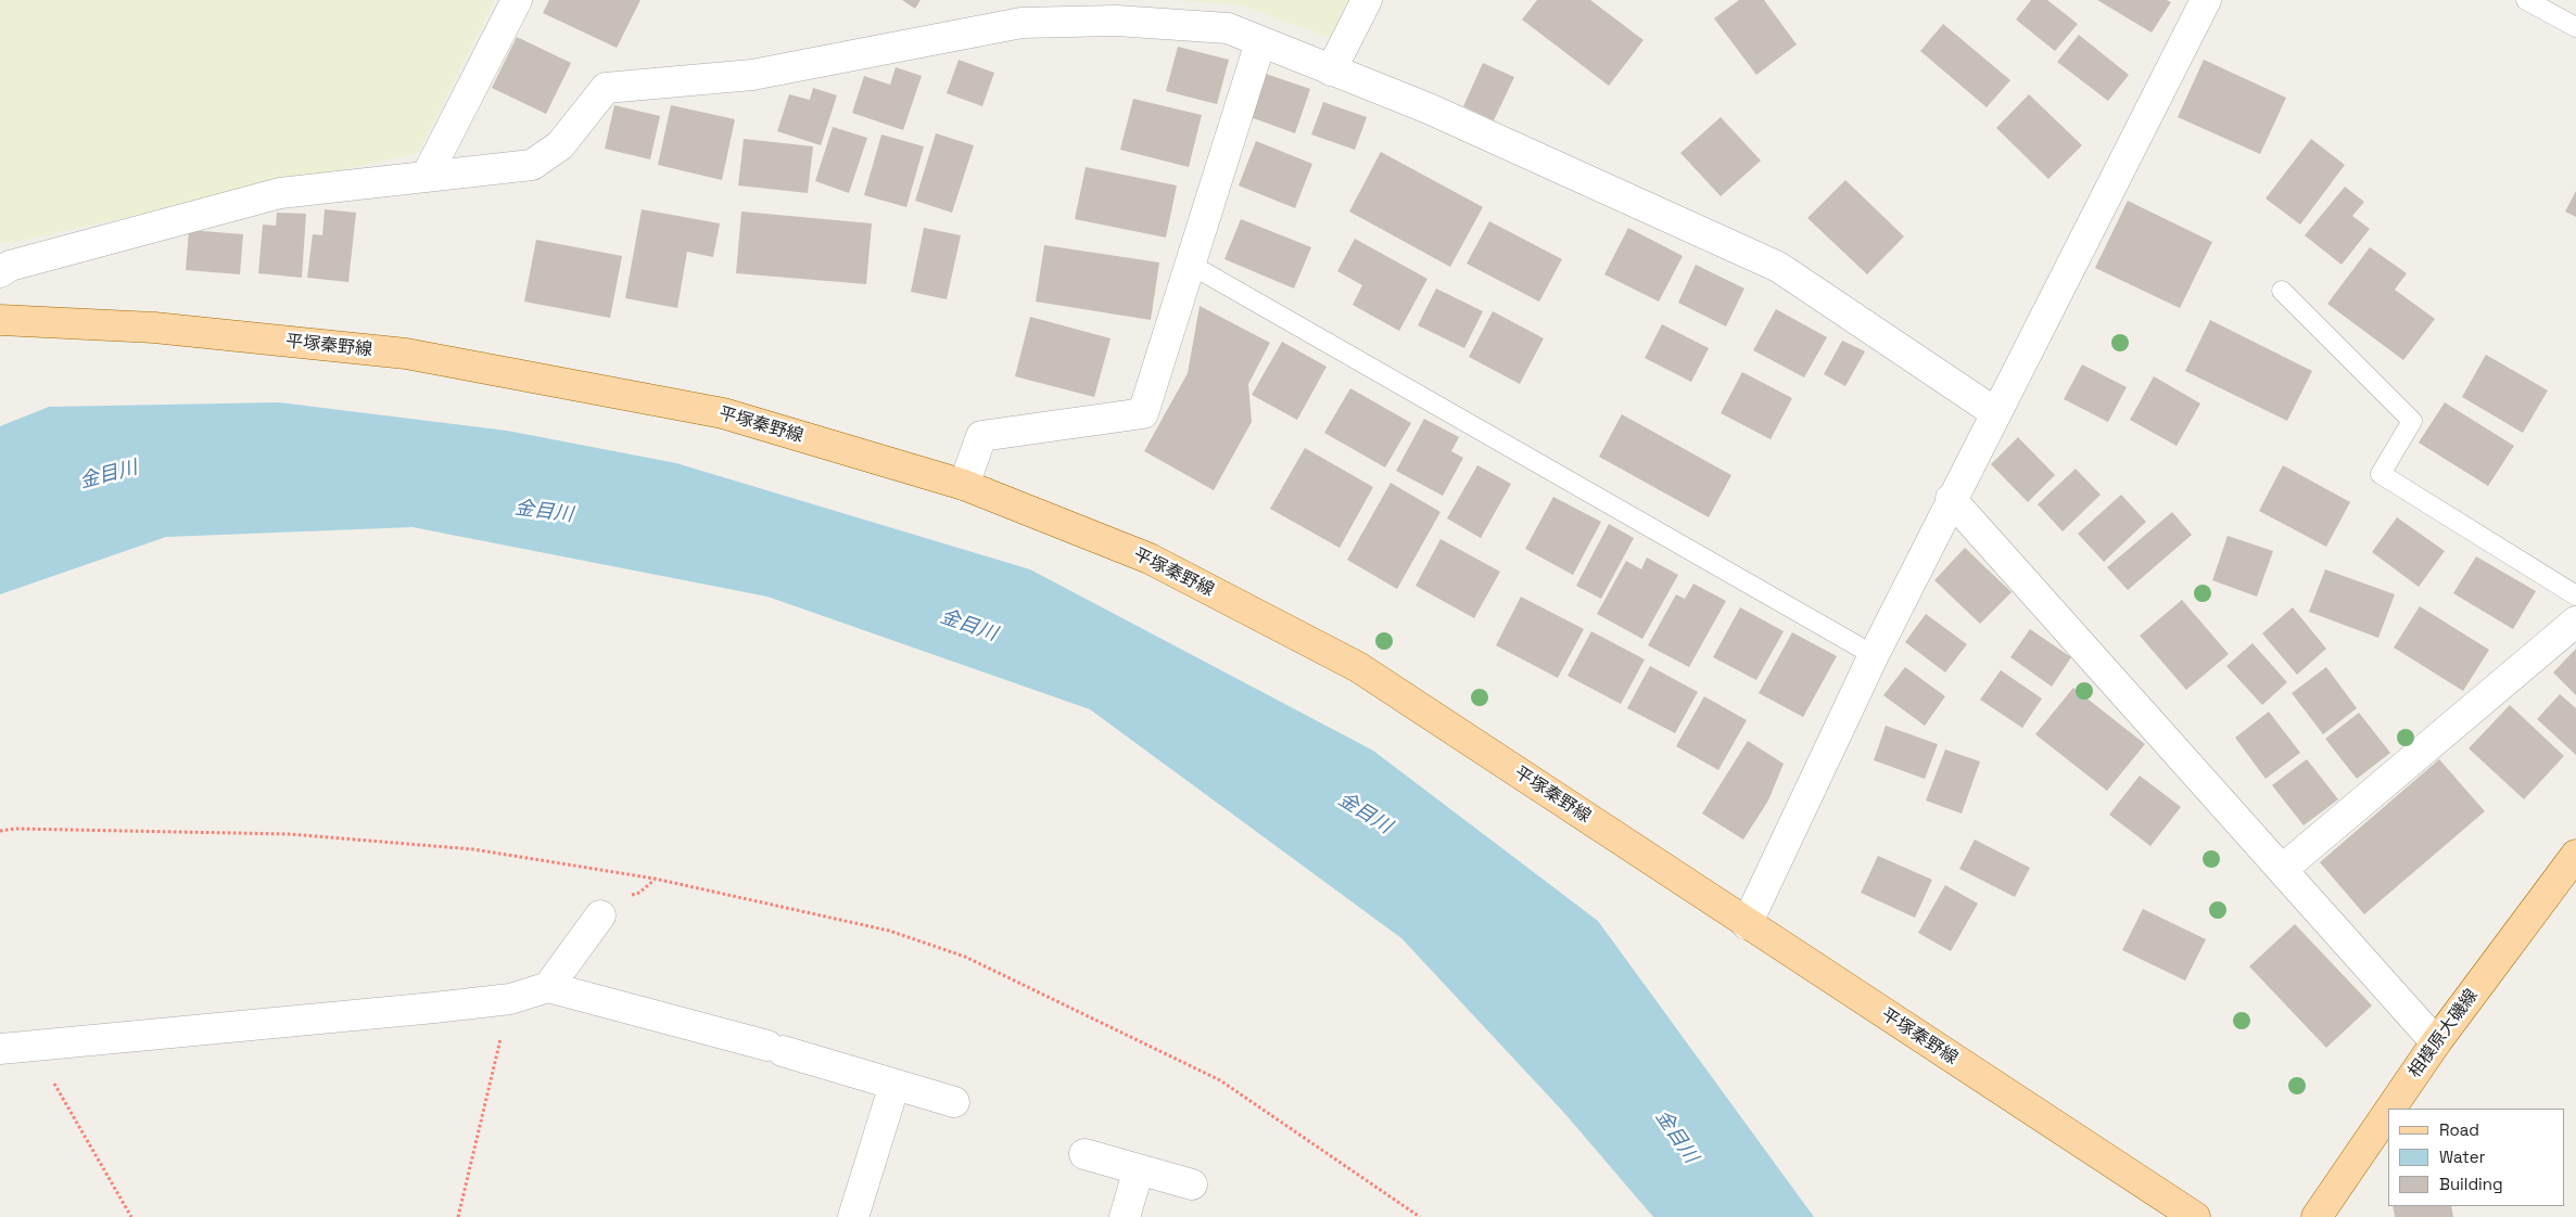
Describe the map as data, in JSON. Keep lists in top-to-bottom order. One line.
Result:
{"streets":{"main road":["平塚秦野線","相模原大磯線"]},"water":["金目川"],"legend":["Road","Water","Building"]}
